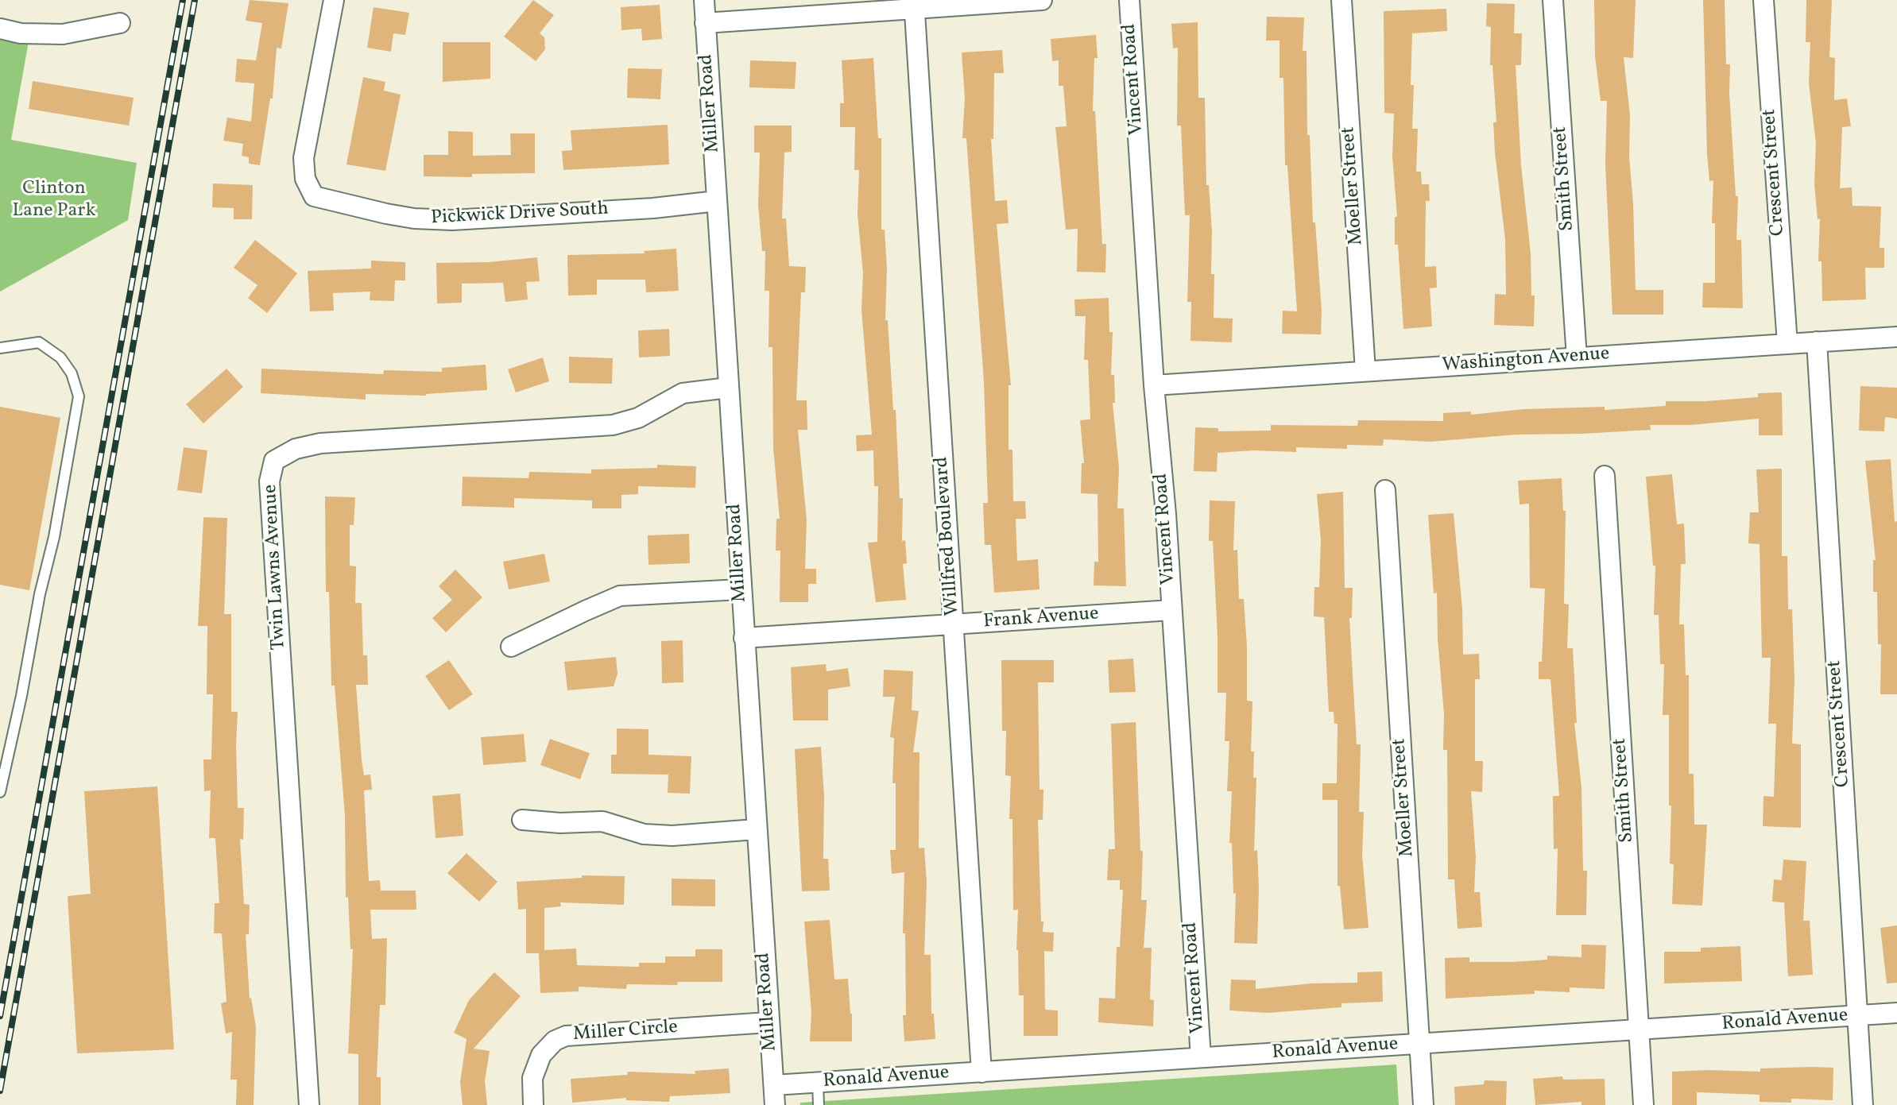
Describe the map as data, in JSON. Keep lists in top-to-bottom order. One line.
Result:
{"streets":{"street":["Vincent Road","Miller Road","Crescent Street","Smith Street","Moeller Street","Pickwick Drive South","Washington Avenue","Willfred Boulevard","Twin Lawns Avenue","Frank Avenue","Ronald Avenue","Miller Circle"]},"crossings":[["Vincent Road","Washington Avenue"],["Vincent Road","Frank Avenue"],["Vincent Road","Ronald Avenue"],["Miller Road","Pickwick Drive South"],["Miller Road","Twin Lawns Avenue"],["Miller Road","Frank Avenue"],["Miller Road","Ronald Avenue"],["Miller Road","Miller Circle"],["Crescent Street","Washington Avenue"],["Crescent Street","Ronald Avenue"],["Smith Street","Washington Avenue"],["Smith Street","Ronald Avenue"],["Moeller Street","Washington Avenue"],["Moeller Street","Ronald Avenue"],["Willfred Boulevard","Frank Avenue"],["Willfred Boulevard","Ronald Avenue"]],"parks":["Clinton Lane Park"]}
